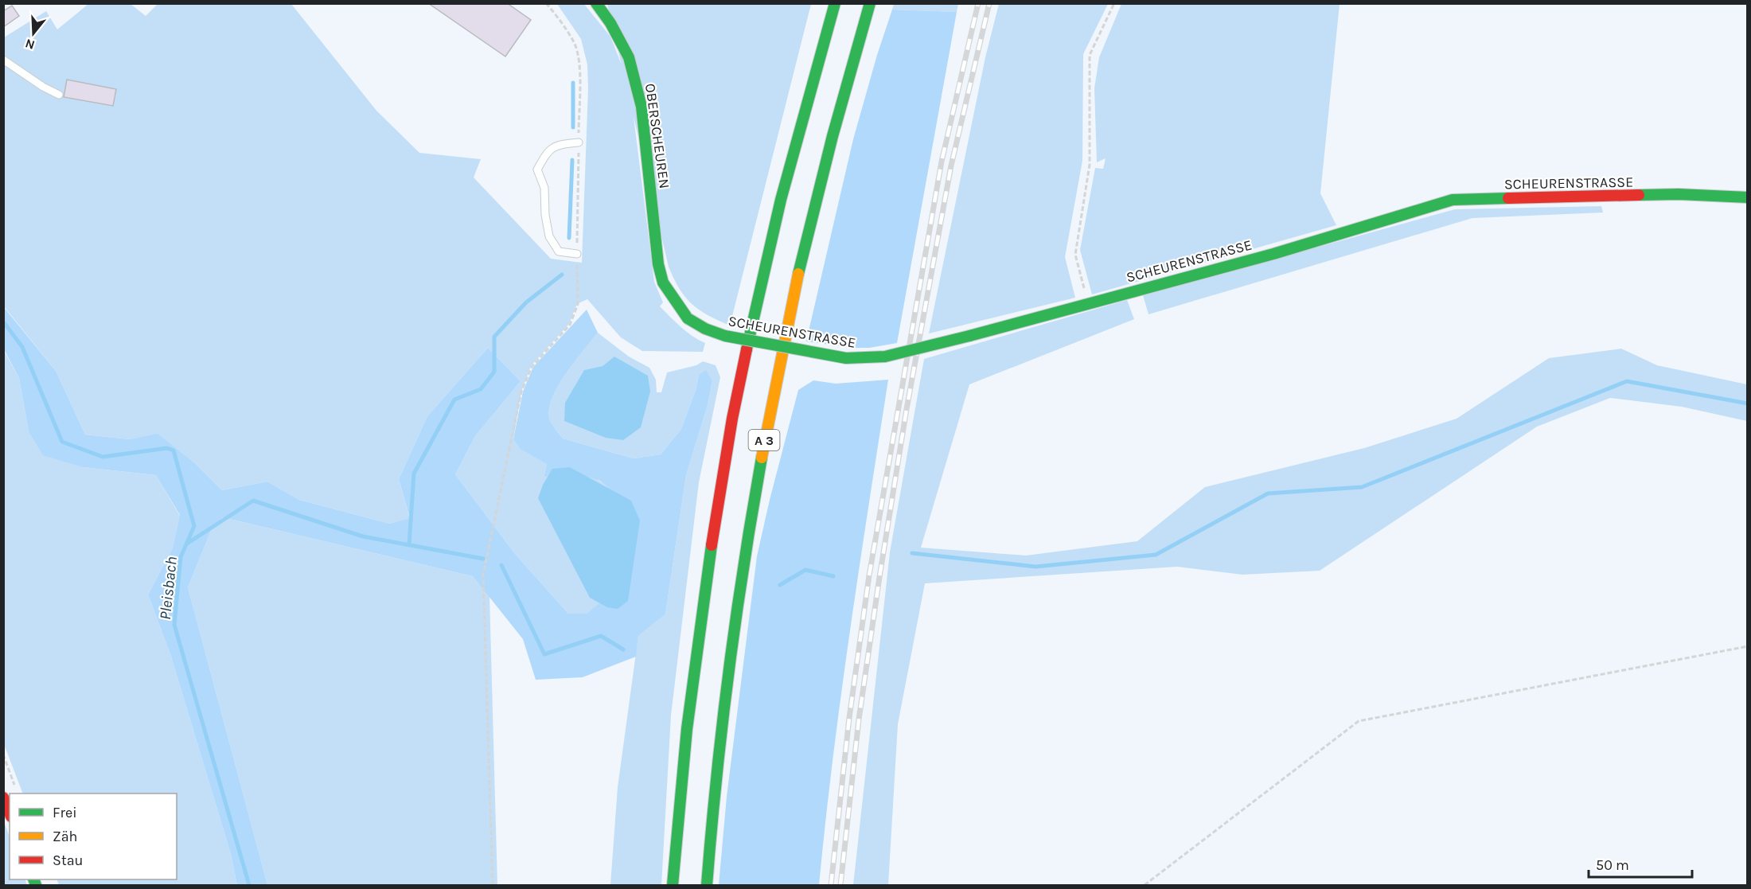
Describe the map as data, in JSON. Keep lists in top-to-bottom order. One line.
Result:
{"streets":{"main road":["OBERSCHEUREN","SCHEURENSTRASSE","A 3"]},"crossings":[["OBERSCHEUREN","SCHEURENSTRASSE"]],"water":["Pleisbach"],"legend":["Frei","Zäh","Stau"],"scale_bar":"50 m","north":"bottom"}
